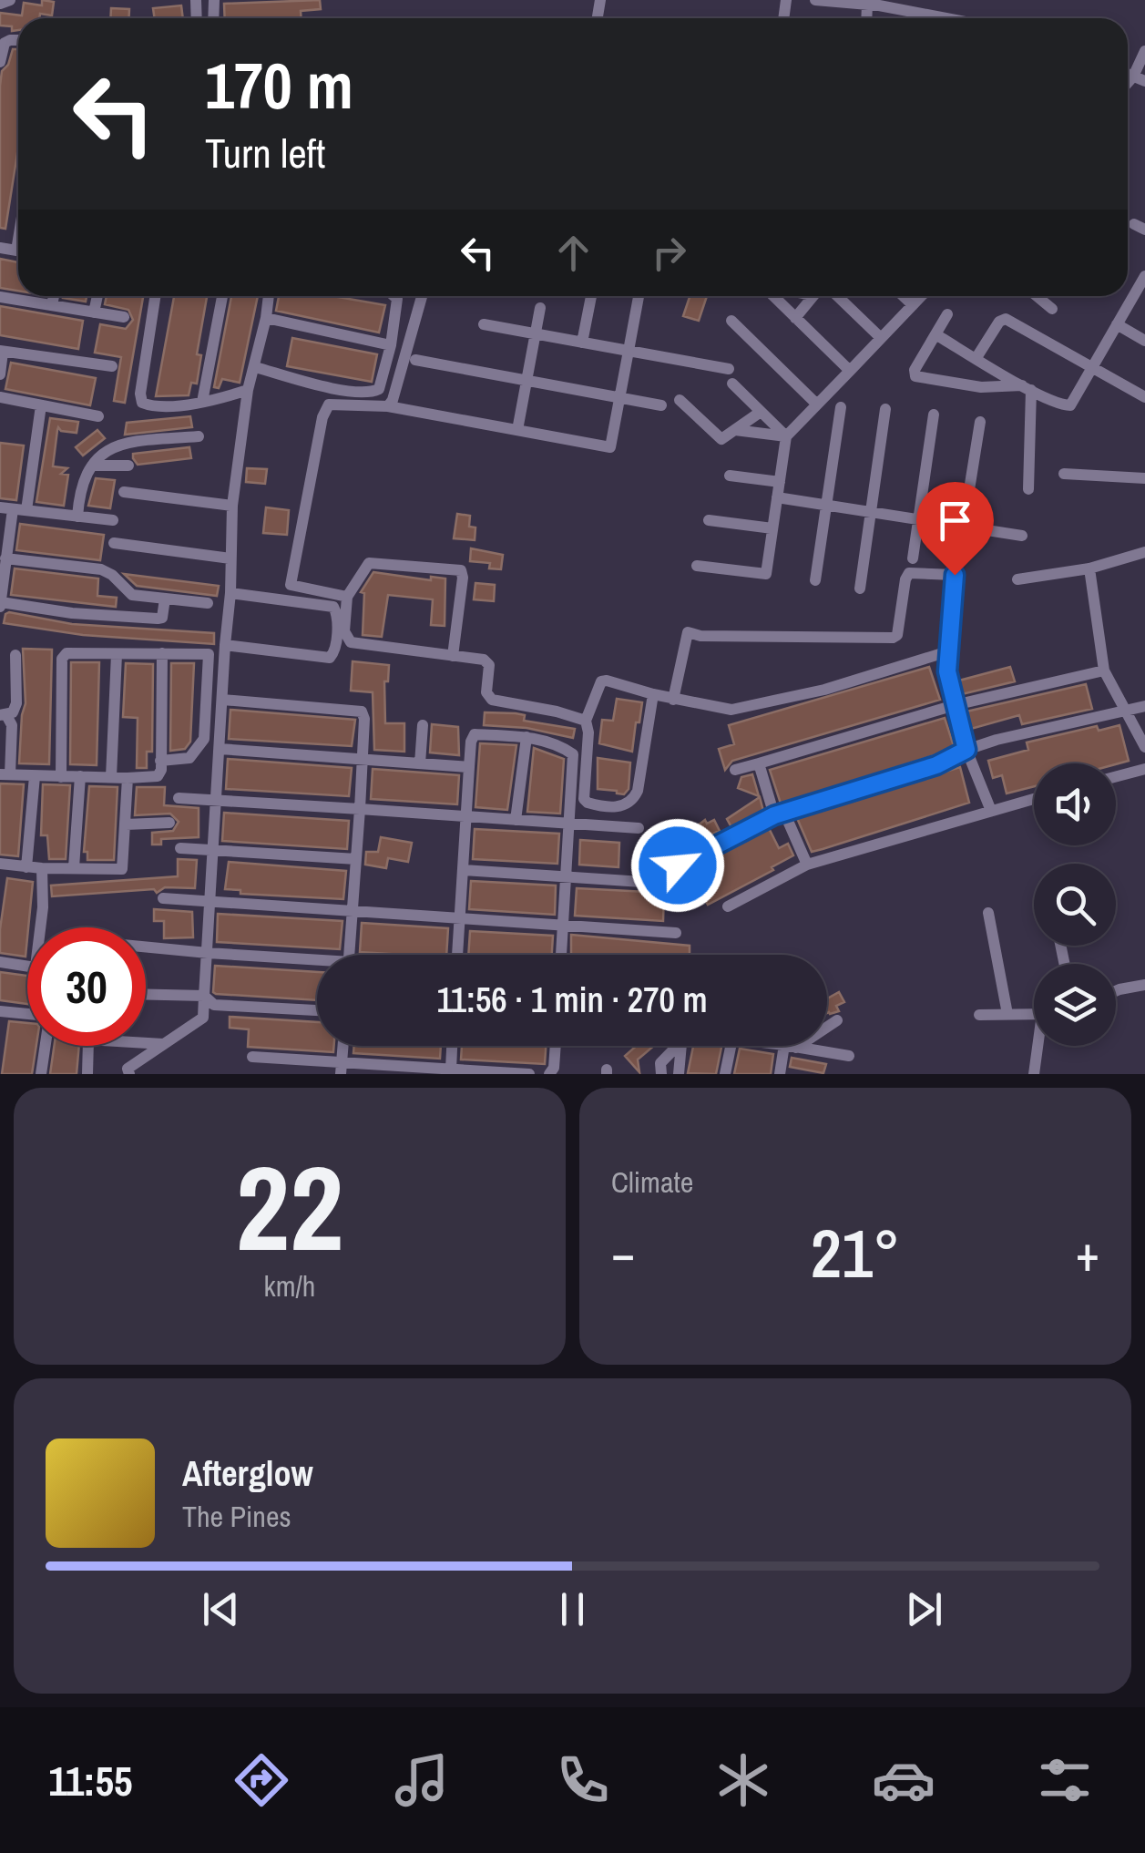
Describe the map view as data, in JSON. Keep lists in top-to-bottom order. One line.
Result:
{"page":{"turn":["170 m","Turn left"],"limit":"30","trip":"11:56 · 1 min · 270 m","tile":[["22","km/h"],"Climate"],"heat":["−","21°","+"],"song":["Afterglow","The Pines"],"tabs":"11:55"}}
